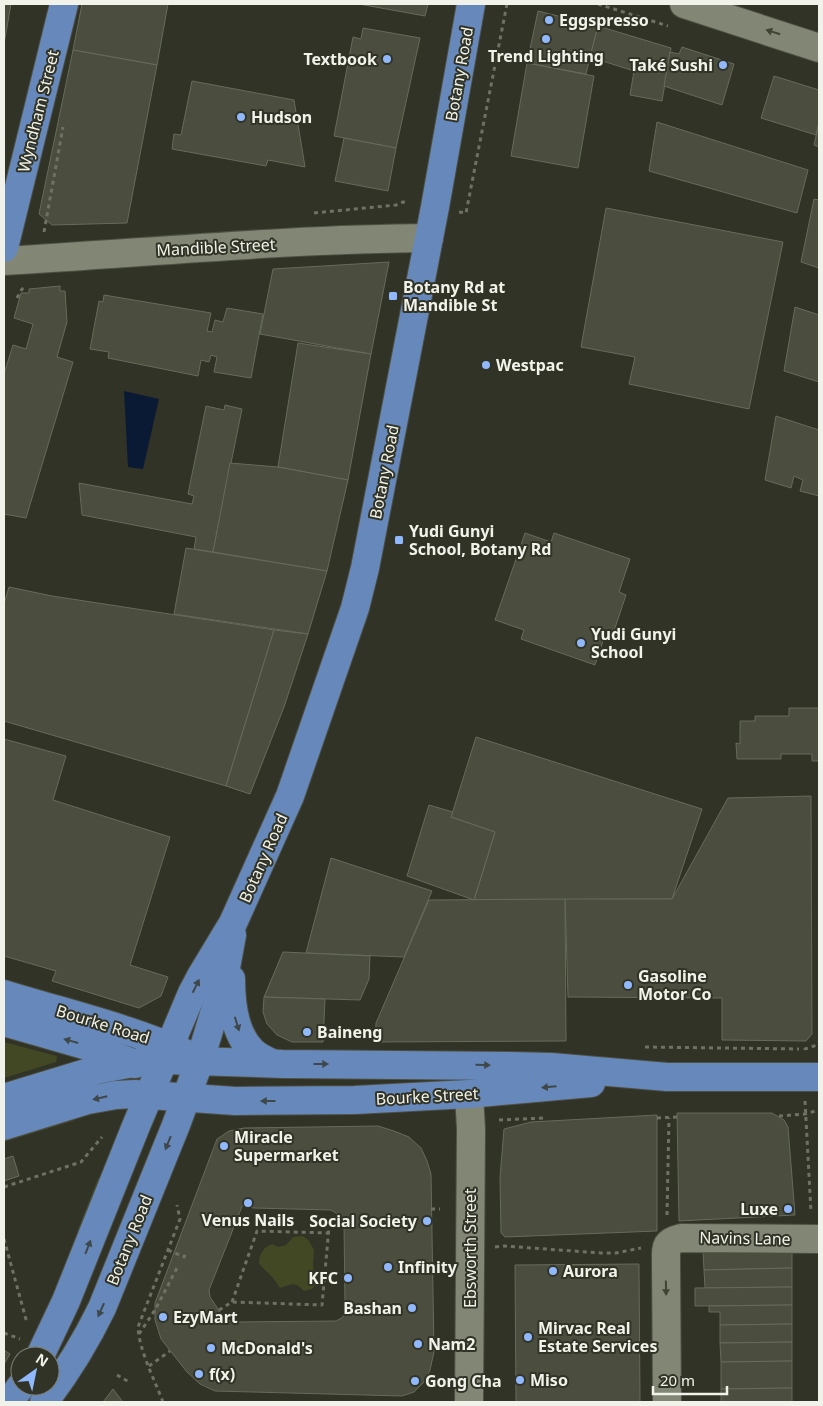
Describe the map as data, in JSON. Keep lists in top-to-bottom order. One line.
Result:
{"streets":{"main road":["Botany Road","Wyndham Street","Bourke Road","Bourke Street"],"street":["Mandible Street","Navins Lane","Ebsworth Street"]},"crossings":[["Botany Road","Mandible Street"],["Botany Road","Bourke Road"],["Botany Road","Bourke Street"],["Bourke Road","Bourke Street"],["Bourke Street","Ebsworth Street"]],"places":{"other":["Eggspresso","Trend Lighting","Textbook","Také Sushi","Hudson","Westpac","Yudi Gunyi School","Gasoline Motor Co","Baineng","Miracle Supermarket","Venus Nails","Luxe","Social Society","Infinity","Aurora","KFC","Bashan","EzyMart","Mirvac Real Estate Services","Nam2","McDonald's","f(x)","Miso","Gong Cha"],"transit":["Botany Rd at Mandible St","Yudi Gunyi School, Botany Rd"]},"scale_bar":"20 m","north":"top right"}
